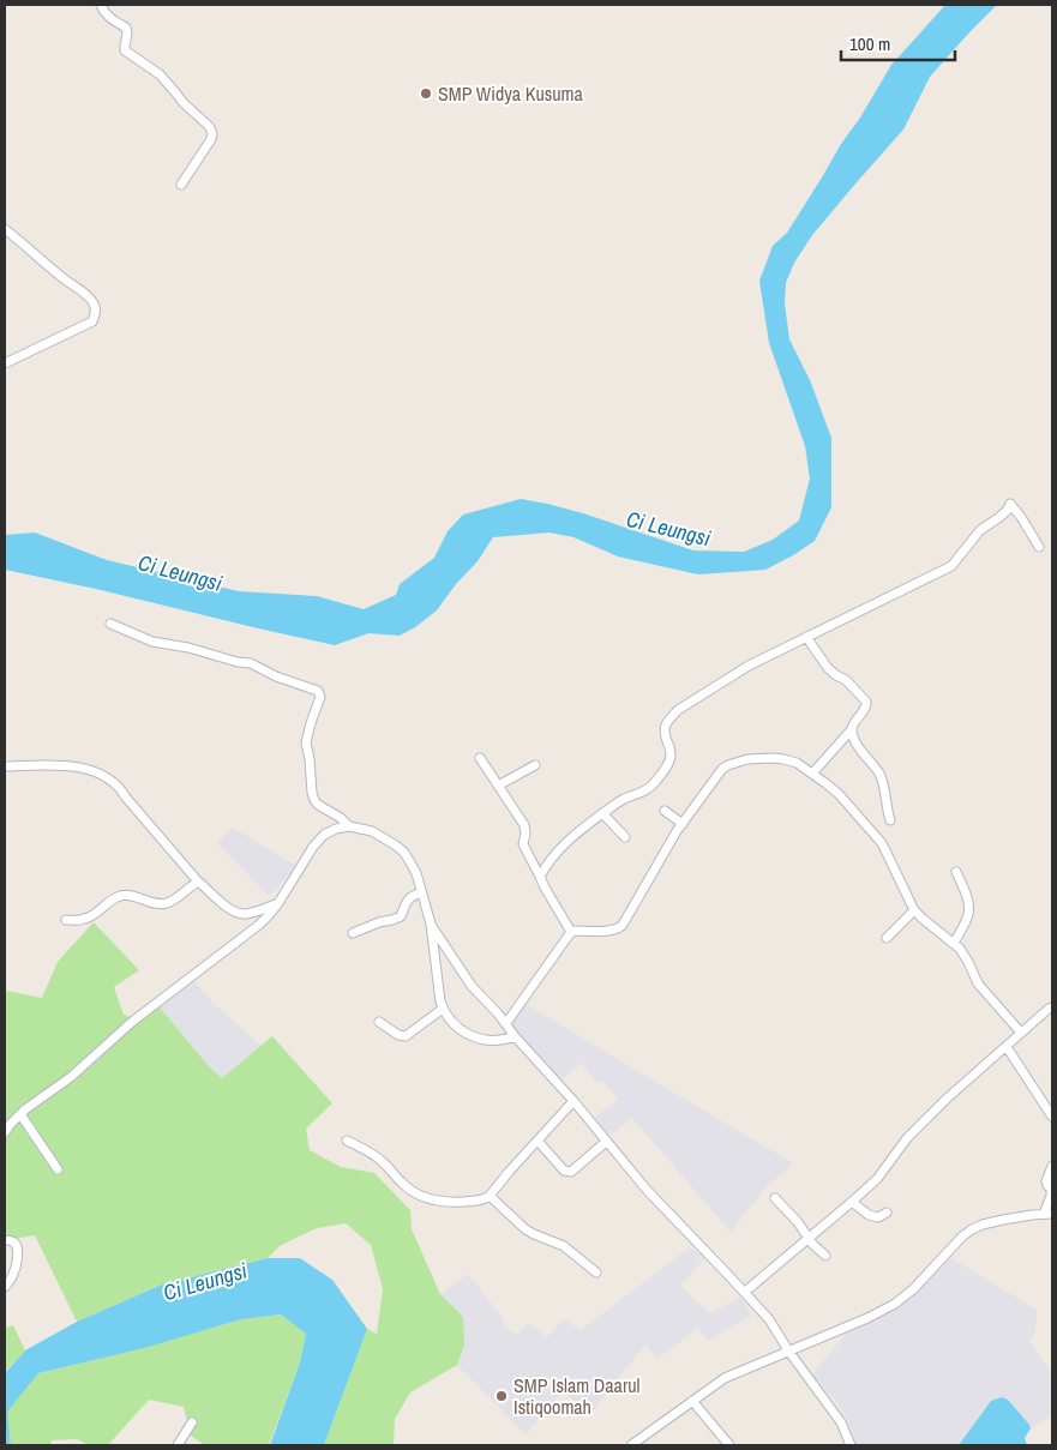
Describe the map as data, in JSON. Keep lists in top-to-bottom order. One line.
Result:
{"water":["Ci Leungsi"],"places":["SMP Widya Kusuma","SMP Islam Daarul Istiqoomah"],"scale_bar":"100 m"}
